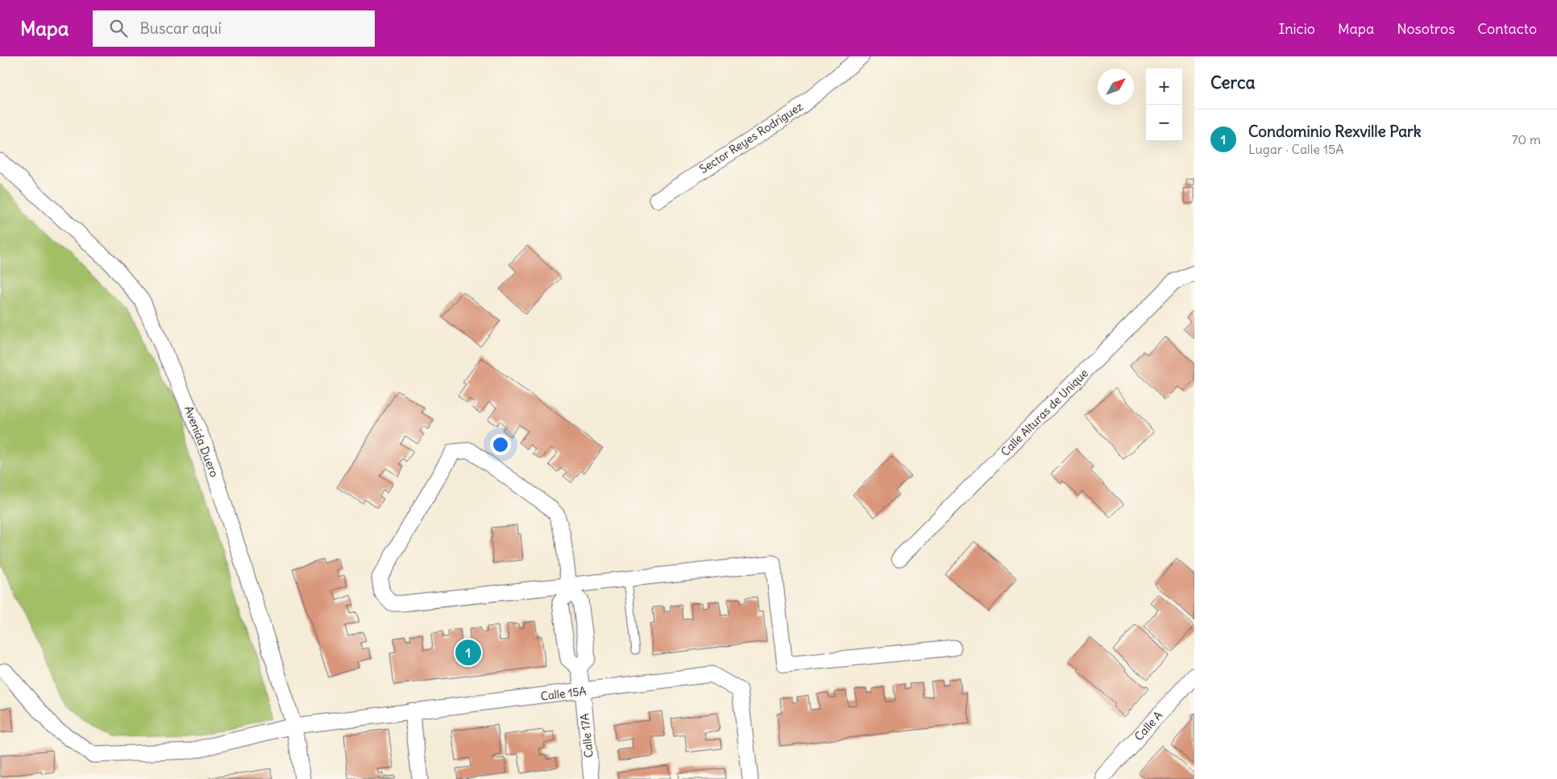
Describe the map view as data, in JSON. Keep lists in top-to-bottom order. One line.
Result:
{"streets":{"street":["Sector Reyes Rodríguez","Calle Alturas de Unique","Avenida Duero","Calle 15A","Calle A","Calle 17A"]},"crossings":[["Avenida Duero","Calle 15A"],["Calle 15A","Calle 17A"]],"north":"top right","page":{"header":"Mapa","search":"Buscar aquí","nav":["Inicio","Mapa","Nosotros","Contacto"],"heading":"Cerca","map_buttons":["+","−"],"list":[{"mark":"1","name":"Condominio Rexville Park","note":"Lugar · Calle 15A","value":"70 m"}],"pins":"1"}}
